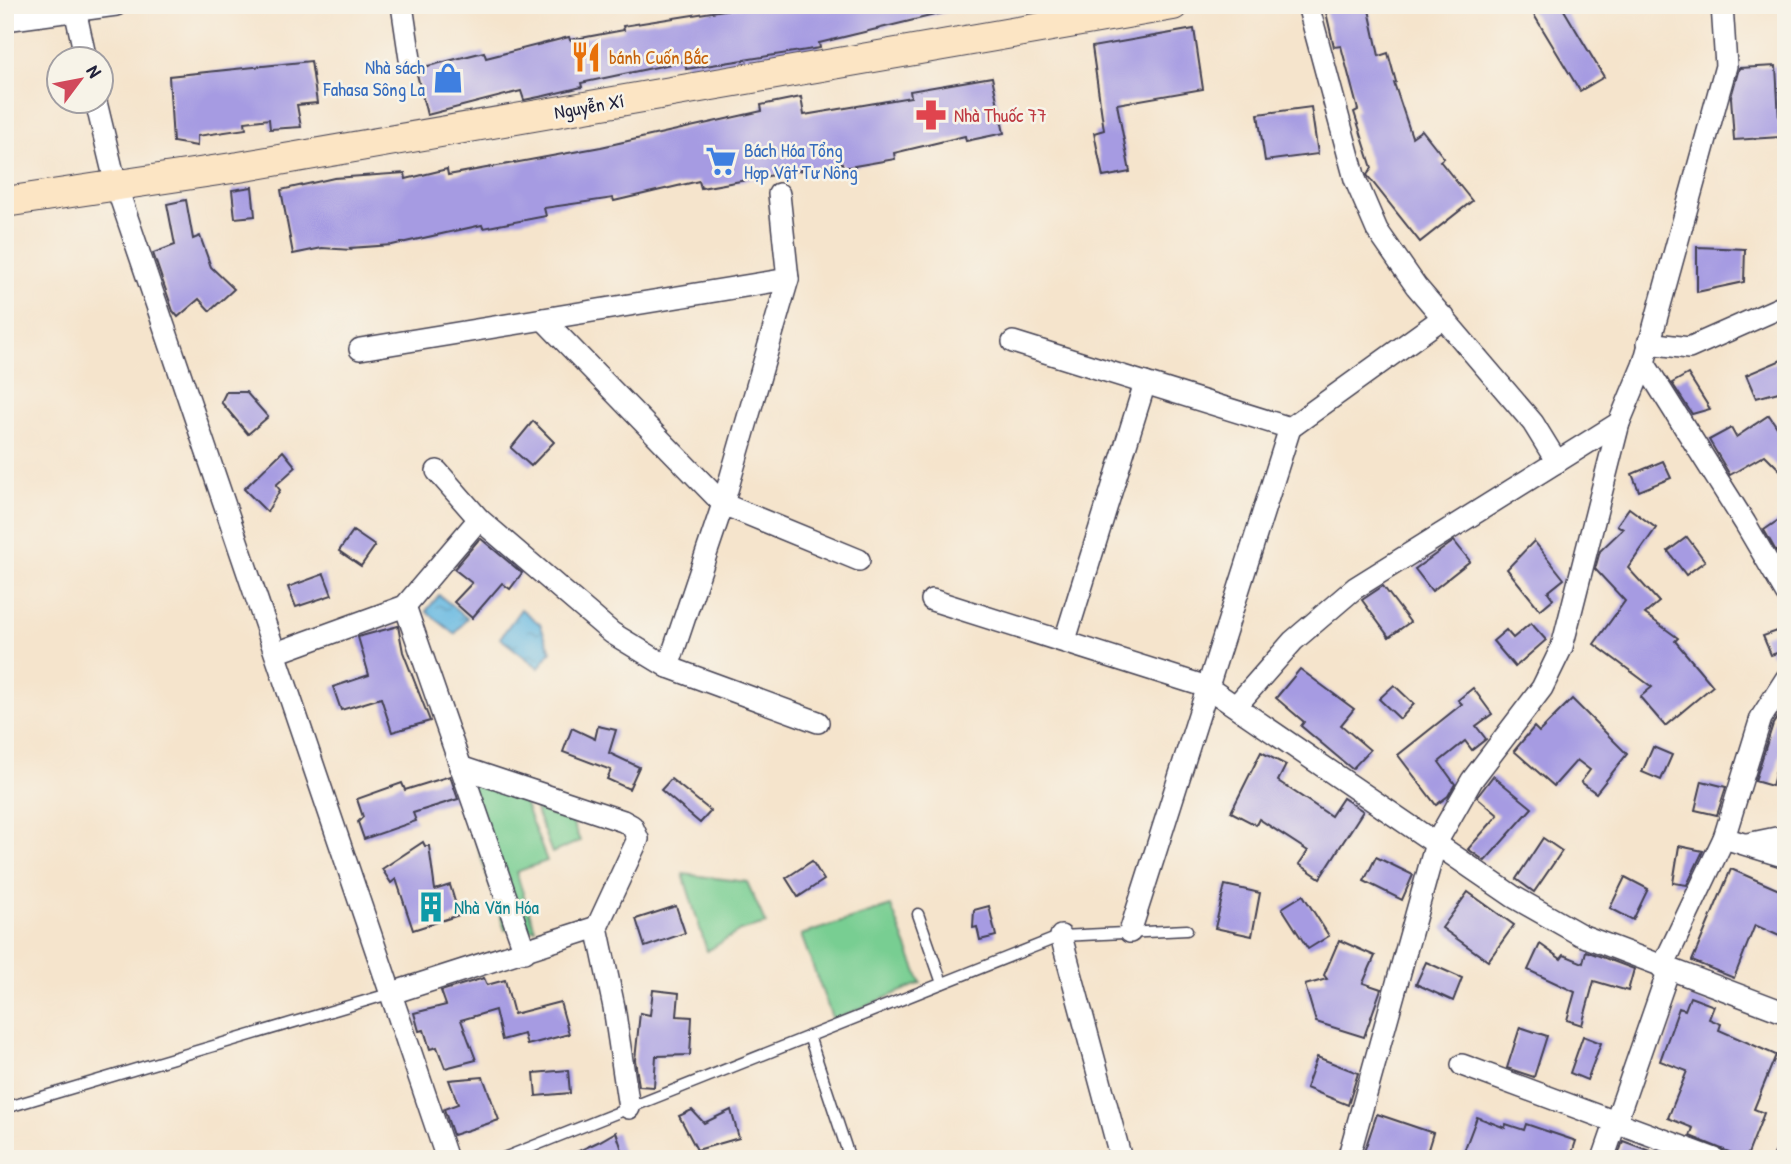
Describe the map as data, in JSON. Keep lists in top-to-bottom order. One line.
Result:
{"streets":{"street":["Nguyễn Xí"]},"places":{"restaurant":["bánh Cuốn Bắc"],"shop":["Nhà sách Fahasa Sông La"],"pharmacy":["Nhà Thuốc 77"],"supermarket":["Bách Hóa Tổng Hợp Vật Tư Nông"],"building":["Nhà Văn Hóa"]},"north":"top right"}
